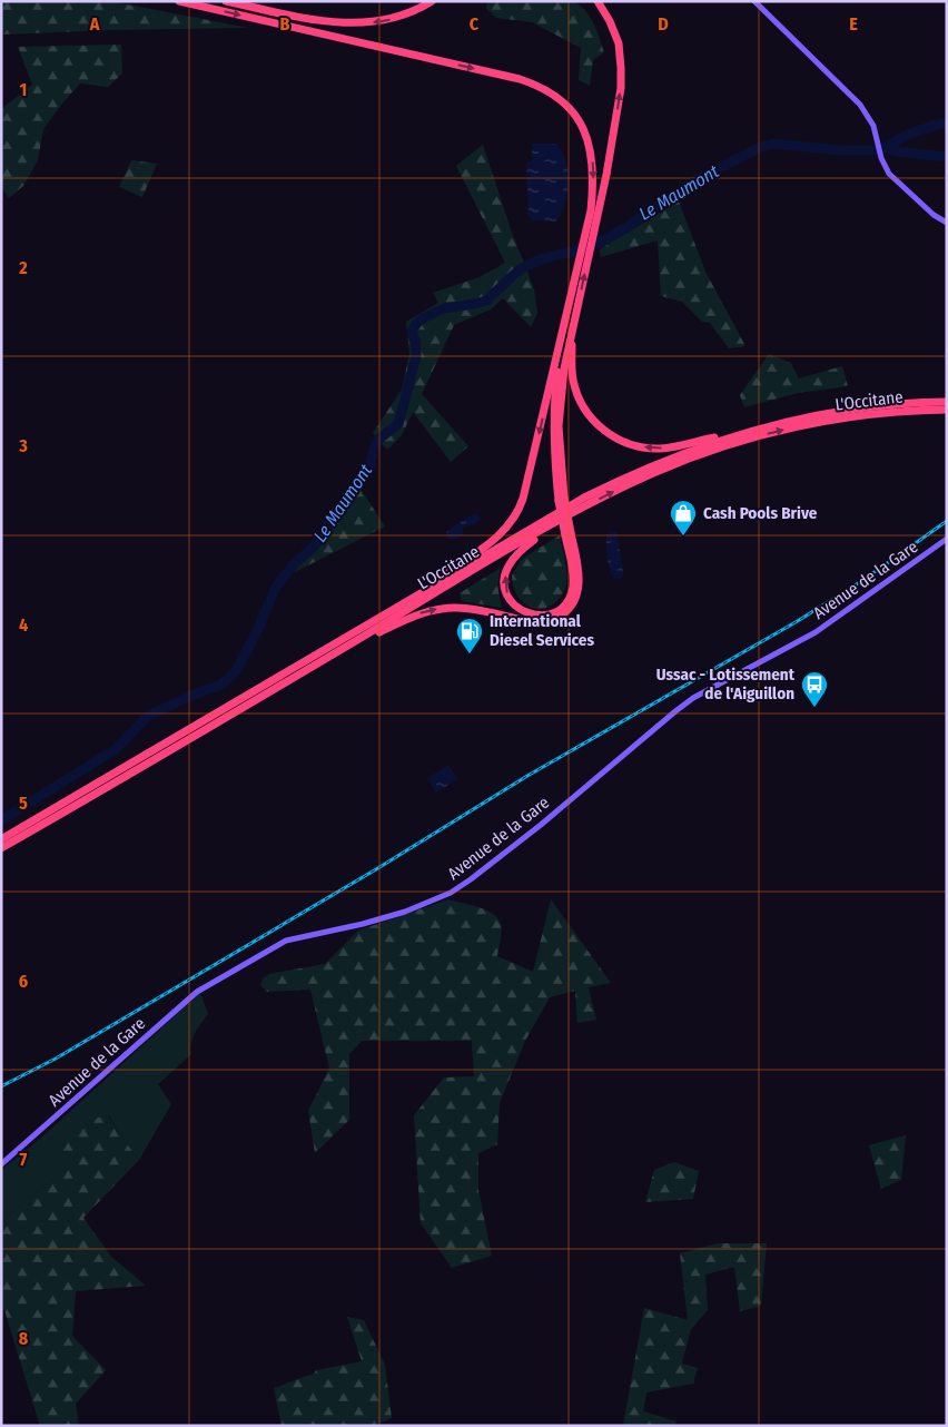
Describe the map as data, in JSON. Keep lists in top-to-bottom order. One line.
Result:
{"streets":{"highway":["L'Occitane"],"street":["Avenue de la Gare"]},"water":["Le Maumont"],"places":{"shop":["Cash Pools Brive"],"fuel station":["International Diesel Services"],"bus stop":["Ussac - Lotissement de l'Aiguillon"]},"grid":{"columns":["A","B","C","D","E"],"rows":["1","2","3","4","5","6","7","8"]}}
